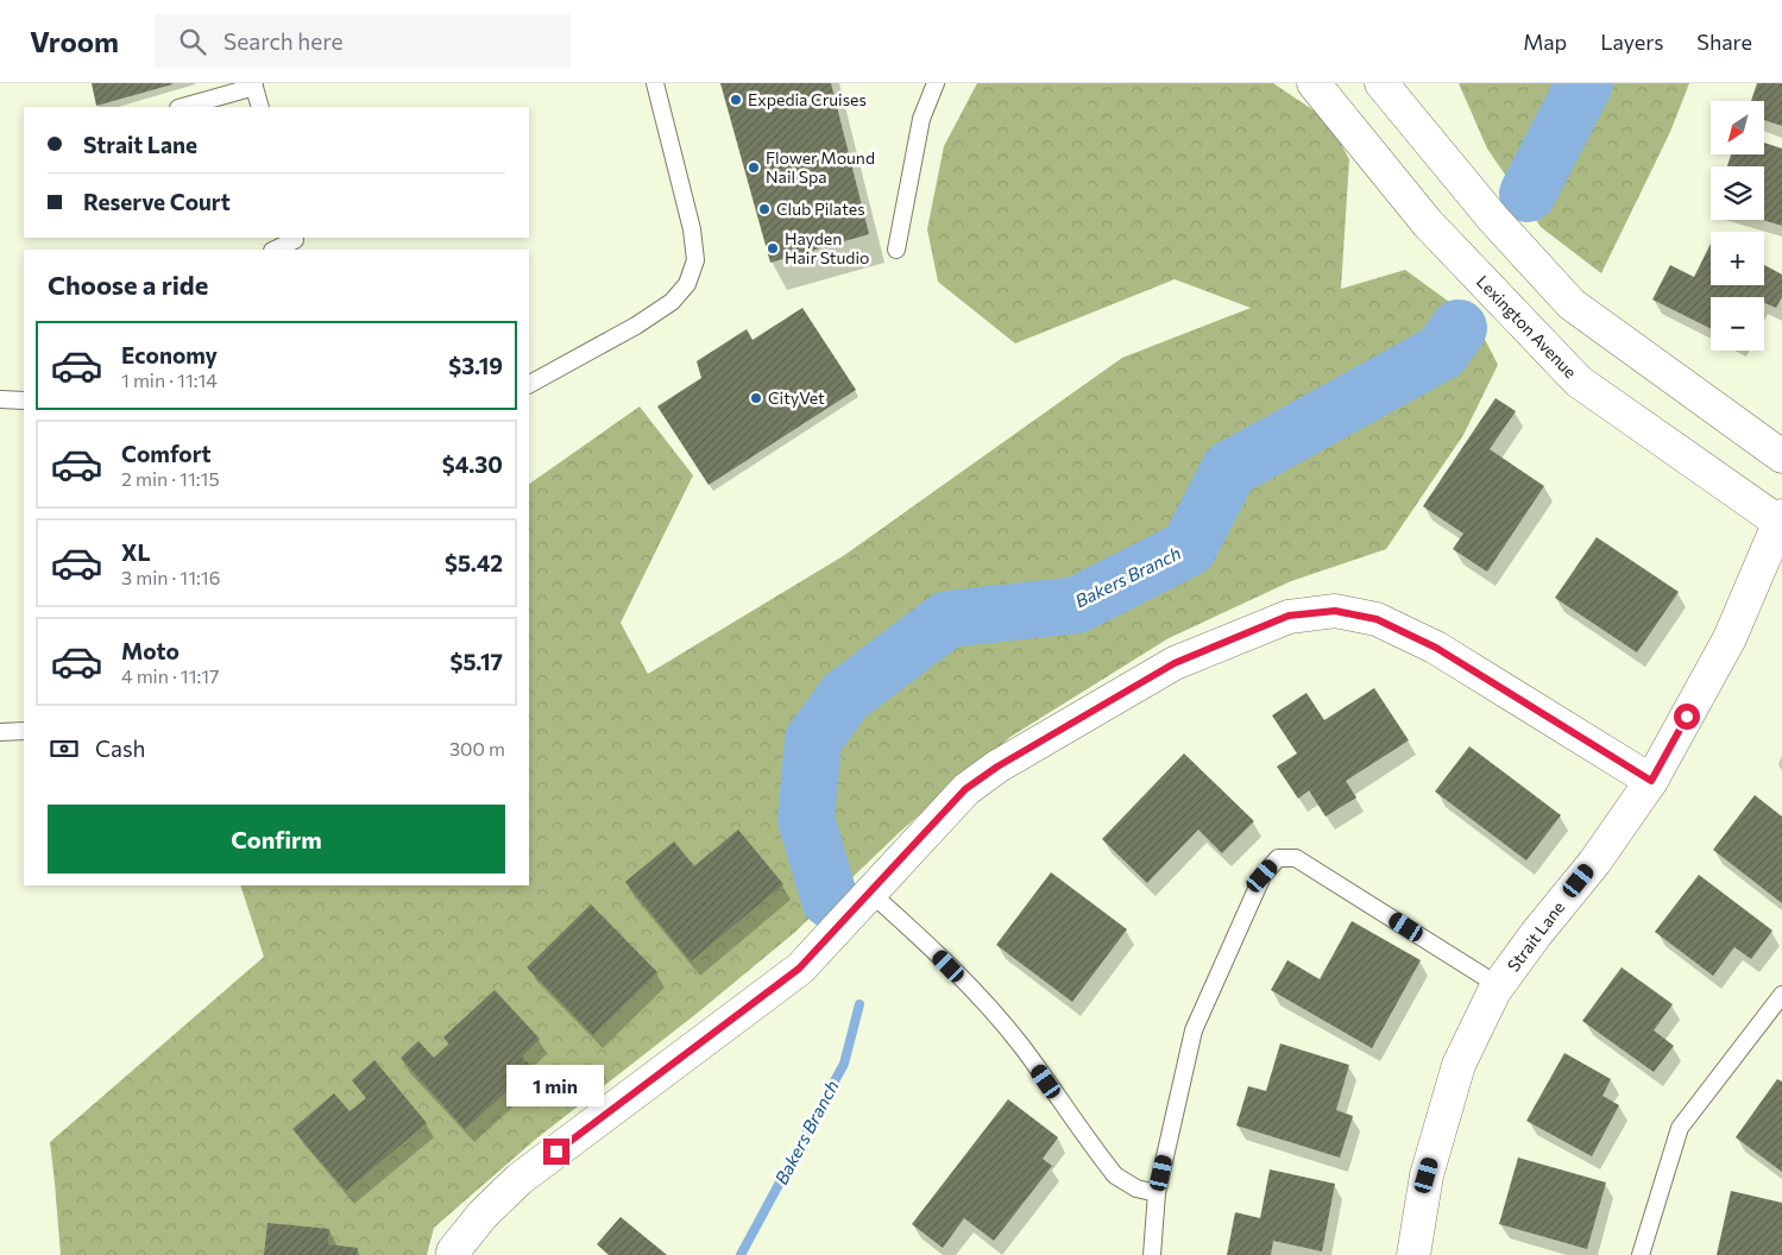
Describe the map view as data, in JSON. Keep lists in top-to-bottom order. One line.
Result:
{"streets":{"street":["Lexington Avenue","Strait Lane"]},"crossings":[["Lexington Avenue","Strait Lane"]],"water":["Bakers Branch"],"places":["Expedia Cruises","Flower Mound Nail Spa","Club Pilates","Hayden Hair Studio","CityVet"],"north":"bottom left","page":{"header":"Vroom","search":"Search here","nav":["Map","Layers","Share"],"map_buttons":["+","−"],"banner":["Strait Lane","Reserve Court"],"heading":"Choose a ride","list":[{"name":"Economy","note":"1 min · 11:14","value":"$3.19"},{"name":"Comfort","note":"2 min · 11:15","value":"$4.30"},{"name":"XL","note":"3 min · 11:16","value":"$5.42"},{"name":"Moto","note":"4 min · 11:17","value":"$5.17"}],"pay":["Cash","300 m"],"buttons":"Confirm","bubble":"1 min"}}
